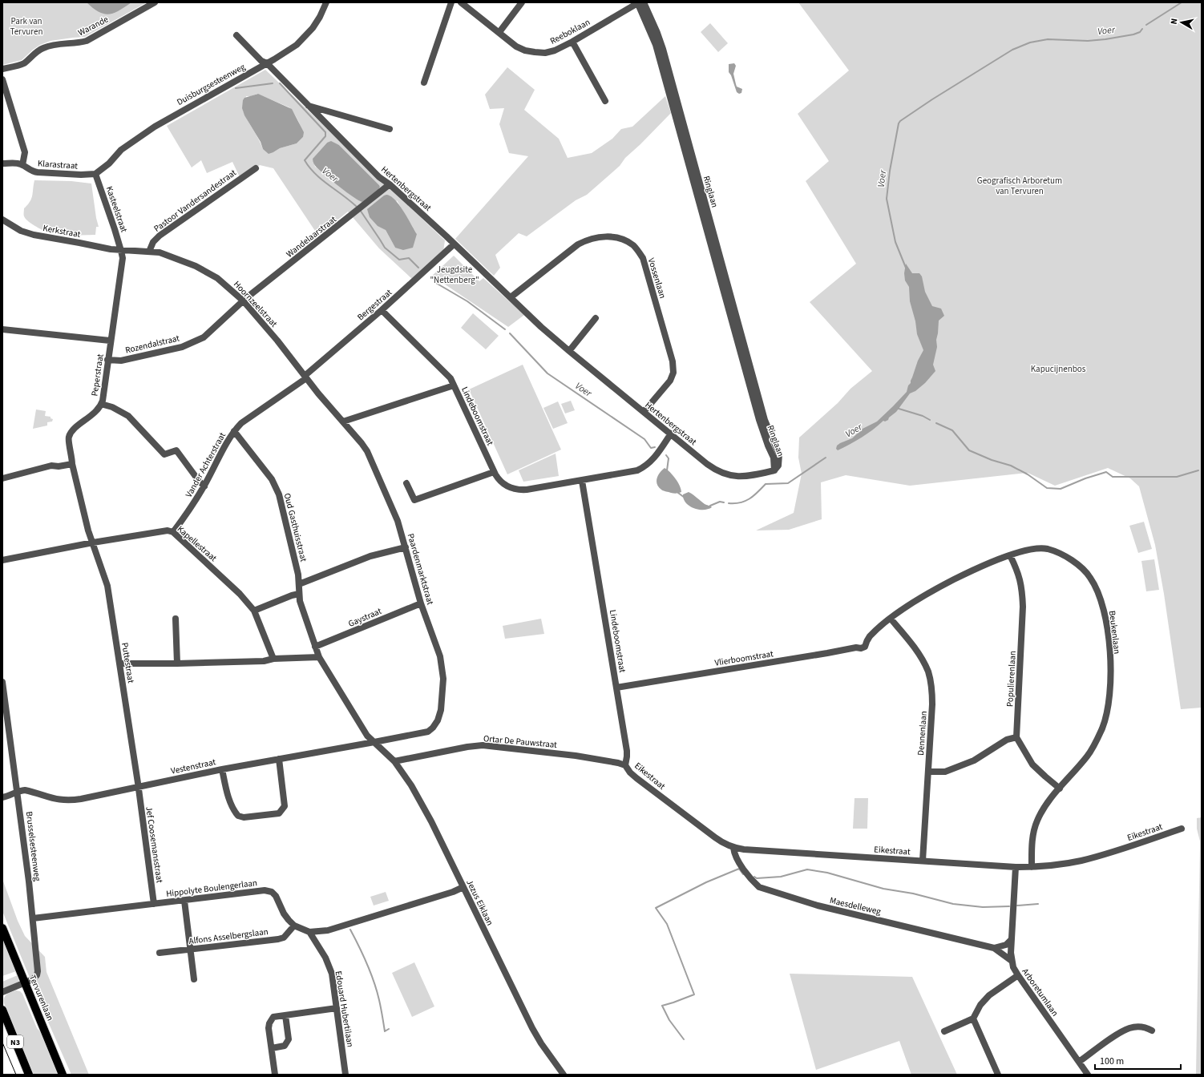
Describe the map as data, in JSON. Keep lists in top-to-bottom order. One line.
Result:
{"streets":{"main road":["Tervurenlaan","N3"],"street":["Warande","Reeboklaan","Duisburgsesteenweg","Klarastraat","Hertenbergstraat","Ringlaan","Pastoor Vandersandestraat","Kasteelstraat","Kerkstraat","Wandelaarstraat","Vossenlaan","Hoornzeelstraat","Bergestraat","Rozendalstraat","Peperstraat","Lindeboomstraat","Vander Achterstraat","Oud Gasthuisstraat","Kapellestraat","Paardenmarktstraat","Gaystraat","Beukenlaan","Vlierboomstraat","Puttestraat","Populierenlaan","Dennenlaan","Ortar De Pauwstraat","Vestenstraat","Eikestraat","Jef Coosemansstraat","Brusselsesteenweg","Hippolyte Boulengerlaan","Jezus Eiklaan","Maesdelleweg","Alfons Asselbergslaan","Arboretumlaan","Edouard Hubertilaan"]},"crossings":[["Reeboklaan","Ringlaan"],["Duisburgsesteenweg","Klarastraat"],["Duisburgsesteenweg","Hertenbergstraat"],["Duisburgsesteenweg","Kasteelstraat"],["Klarastraat","Kasteelstraat"],["Hertenbergstraat","Ringlaan"],["Hertenbergstraat","Wandelaarstraat"],["Hertenbergstraat","Vossenlaan"],["Hertenbergstraat","Bergestraat"],["Hertenbergstraat","Lindeboomstraat"],["Pastoor Vandersandestraat","Hoornzeelstraat"],["Kasteelstraat","Kerkstraat"],["Kasteelstraat","Hoornzeelstraat"],["Kasteelstraat","Peperstraat"],["Kerkstraat","Hoornzeelstraat"],["Kerkstraat","Peperstraat"],["Wandelaarstraat","Hoornzeelstraat"],["Wandelaarstraat","Rozendalstraat"],["Hoornzeelstraat","Bergestraat"],["Hoornzeelstraat","Rozendalstraat"],["Hoornzeelstraat","Peperstraat"],["Hoornzeelstraat","Vander Achterstraat"],["Hoornzeelstraat","Paardenmarktstraat"],["Bergestraat","Vander Achterstraat"],["Bergestraat","Paardenmarktstraat"],["Rozendalstraat","Peperstraat"],["Peperstraat","Kapellestraat"],["Peperstraat","Puttestraat"],["Lindeboomstraat","Paardenmarktstraat"],["Lindeboomstraat","Vlierboomstraat"],["Lindeboomstraat","Ortar De Pauwstraat"],["Lindeboomstraat","Eikestraat"],["Vander Achterstraat","Oud Gasthuisstraat"],["Vander Achterstraat","Kapellestraat"],["Vander Achterstraat","Paardenmarktstraat"],["Kapellestraat","Puttestraat"],["Paardenmarktstraat","Gaystraat"],["Paardenmarktstraat","Vestenstraat"],["Paardenmarktstraat","Jezus Eiklaan"],["Beukenlaan","Vlierboomstraat"],["Beukenlaan","Populierenlaan"],["Beukenlaan","Dennenlaan"],["Beukenlaan","Eikestraat"],["Puttestraat","Vestenstraat"],["Puttestraat","Jef Coosemansstraat"],["Dennenlaan","Eikestraat"],["Ortar De Pauwstraat","Eikestraat"],["Ortar De Pauwstraat","Jezus Eiklaan"],["Vestenstraat","Jef Coosemansstraat"],["Vestenstraat","Brusselsesteenweg"],["Vestenstraat","Jezus Eiklaan"],["Eikestraat","Maesdelleweg"],["Eikestraat","Arboretumlaan"],["Jef Coosemansstraat","Hippolyte Boulengerlaan"],["Brusselsesteenweg","Hippolyte Boulengerlaan"],["Brusselsesteenweg","Tervurenlaan"],["Hippolyte Boulengerlaan","Jezus Eiklaan"],["Hippolyte Boulengerlaan","Alfons Asselbergslaan"],["Hippolyte Boulengerlaan","Edouard Hubertilaan"],["Maesdelleweg","Arboretumlaan"]],"water":["Voer"],"parks":["Park van Tervuren","Geografisch Arboretum van Tervuren","Jeugdsite \"Nettenberg\"","Kapucijnenbos"],"scale_bar":"100 m","north":"left"}
